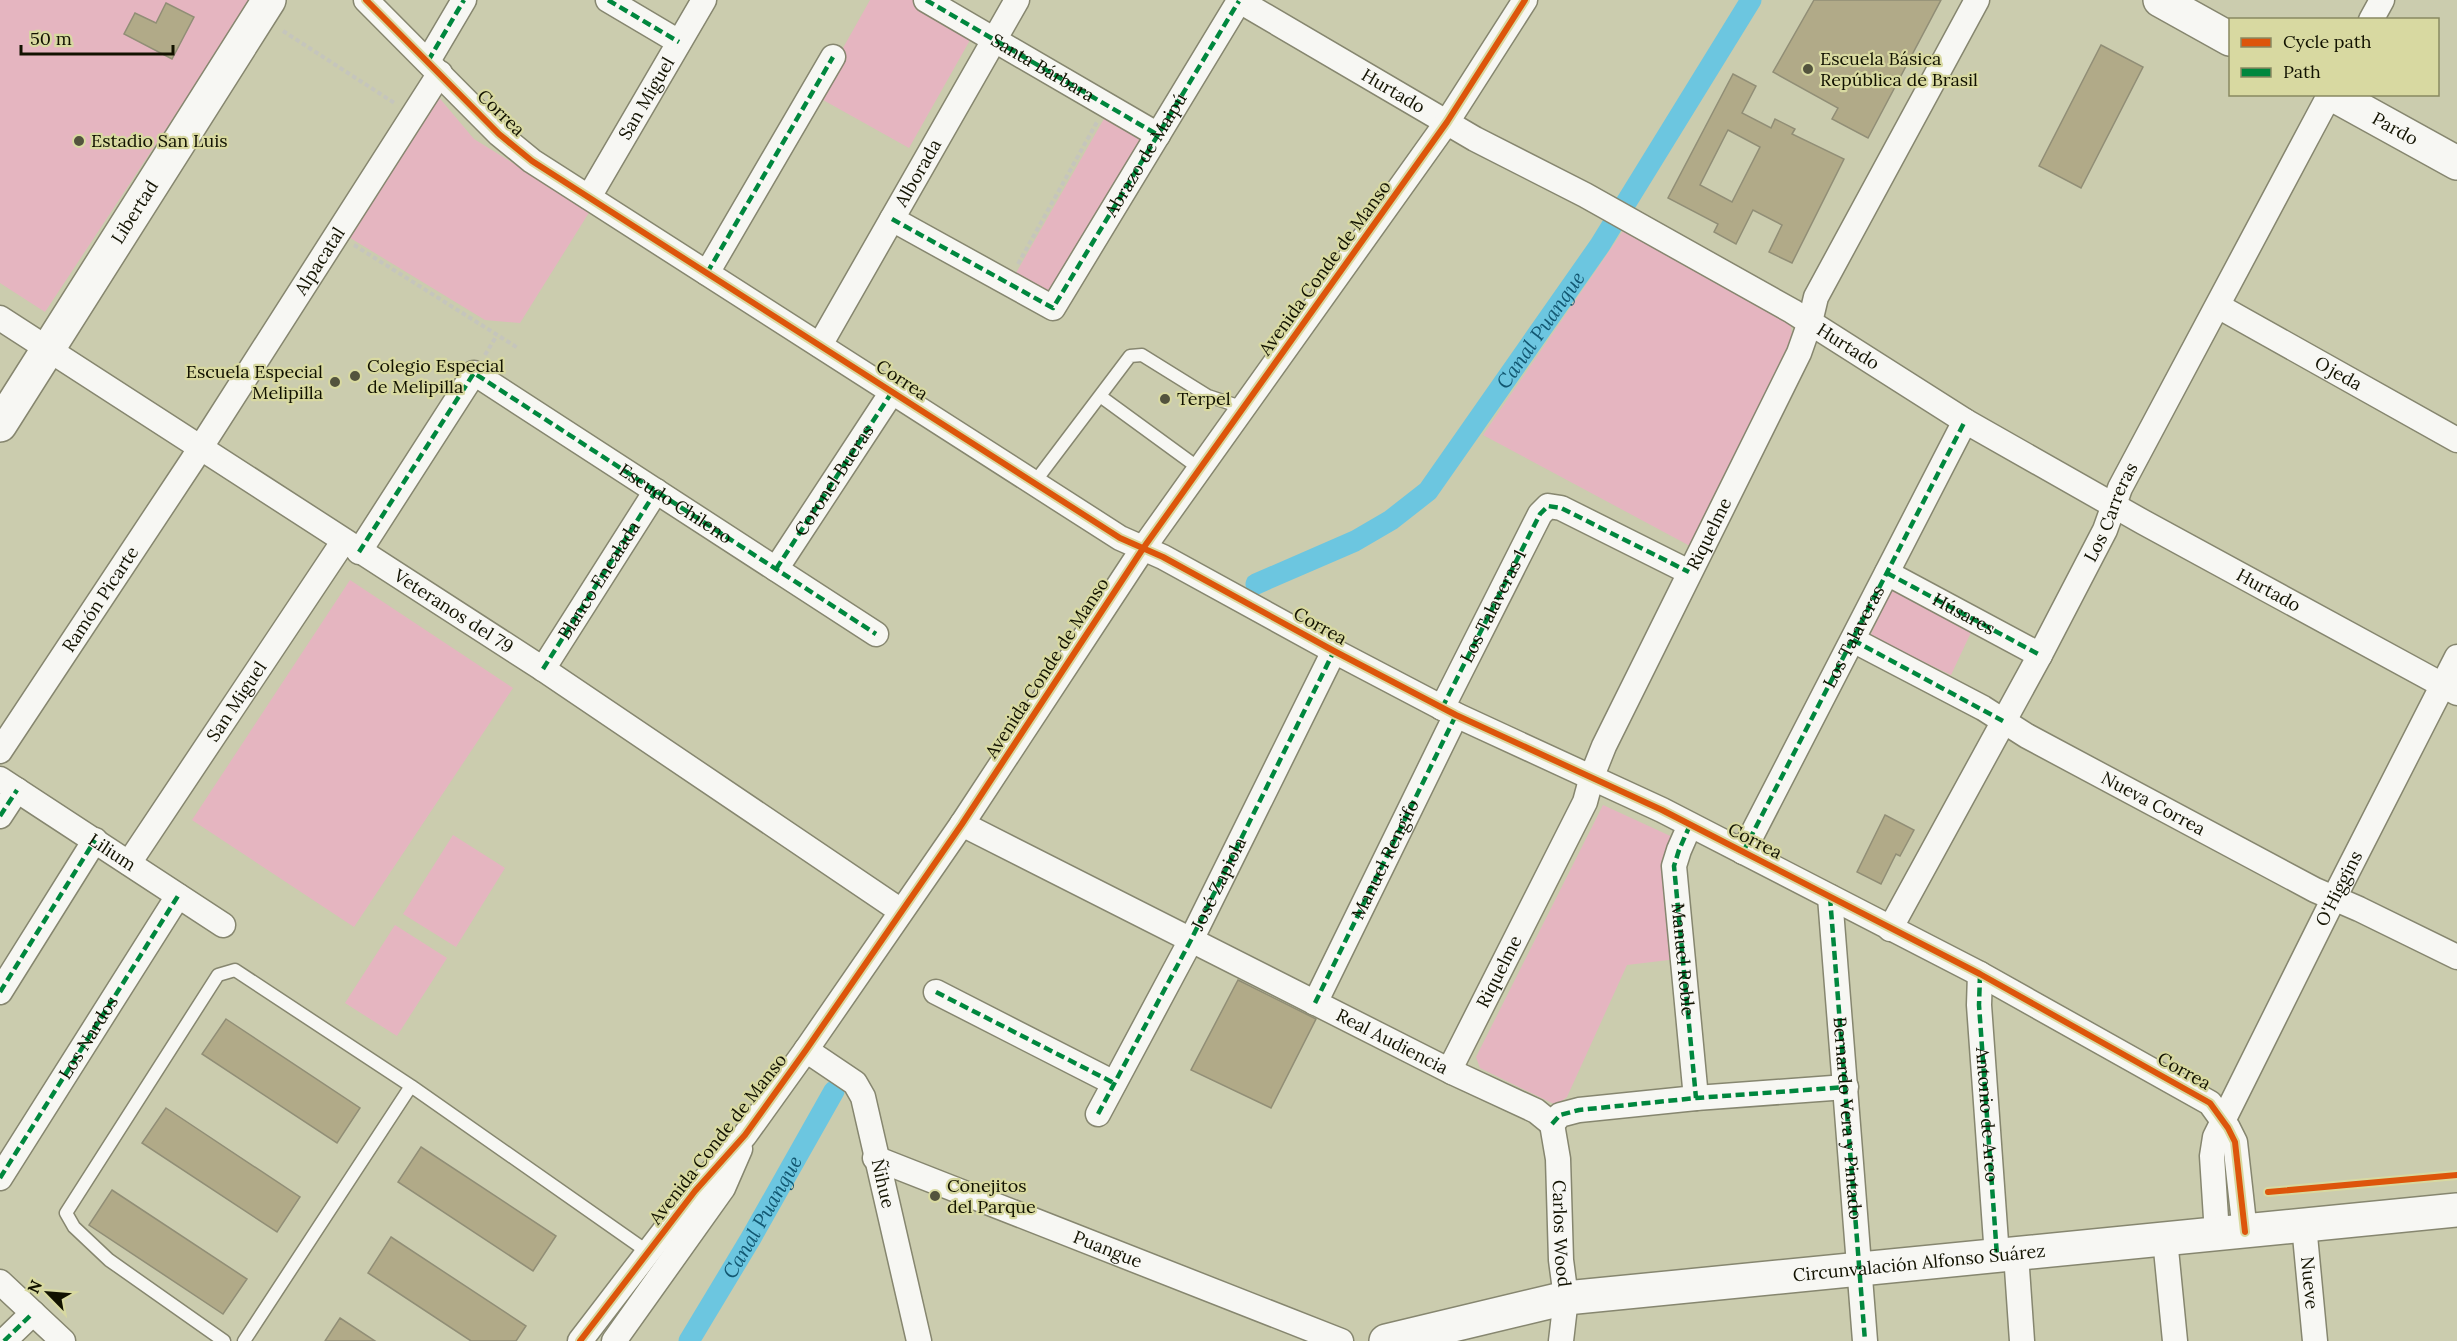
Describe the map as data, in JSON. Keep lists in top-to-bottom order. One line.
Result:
{"streets":{"street":["Santa Bárbara","Hurtado","San Miguel","Correa","Pardo","Abrazo de Maipú","Alborada","Libertad","Alpacatal","Avenida Conde de Manso","Ojeda","Coronel Bueras","Escudo Chileno","Los Carreras","Riquelme","Blanco Encalada","Ramón Picarte","Los Talaveras 1","Veteranos del 79","Húsares","Los Talaveras","Nueva Correa","Lilium","Manuel Rengifo","José Zapiola","O'Higgins","Manuel Roble","Los Nardos","Real Audiencia","Antonio de Arco","Bernardo Vera y Pintado","Ñihue","Carlos Wood","Puangue","Circunvalación Alfonso Suárez","Nueve"]},"crossings":[["Santa Bárbara","Abrazo de Maipú"],["Santa Bárbara","Alborada"],["Hurtado","Abrazo de Maipú"],["Hurtado","Avenida Conde de Manso"],["Hurtado","Los Carreras"],["Hurtado","Riquelme"],["Hurtado","Los Talaveras"],["Hurtado","O'Higgins"],["San Miguel","Correa"],["San Miguel","Escudo Chileno"],["San Miguel","Veteranos del 79"],["San Miguel","Lilium"],["Correa","Alborada"],["Correa","Alpacatal"],["Correa","Avenida Conde de Manso"],["Correa","Coronel Bueras"],["Correa","Los Carreras"],["Correa","Riquelme"],["Correa","Los Talaveras 1"],["Correa","Los Talaveras"],["Correa","Manuel Rengifo"],["Correa","José Zapiola"],["Correa","O'Higgins"],["Correa","Manuel Roble"],["Correa","Antonio de Arco"],["Correa","Bernardo Vera y Pintado"],["Libertad","Veteranos del 79"],["Alpacatal","Ramón Picarte"],["Alpacatal","Veteranos del 79"],["Avenida Conde de Manso","Veteranos del 79"],["Avenida Conde de Manso","Real Audiencia"],["Avenida Conde de Manso","Ñihue"],["Ojeda","Los Carreras"],["Coronel Bueras","Escudo Chileno"],["Escudo Chileno","Blanco Encalada"],["Los Carreras","Húsares"],["Los Carreras","Nueva Correa"],["Riquelme","Los Talaveras 1"],["Riquelme","Real Audiencia"],["Blanco Encalada","Veteranos del 79"],["Ramón Picarte","Veteranos del 79"],["Los Talaveras 1","Manuel Rengifo"],["Húsares","Los Talaveras"],["Los Talaveras","Nueva Correa"],["Nueva Correa","O'Higgins"],["Lilium","Los Nardos"],["Manuel Rengifo","Real Audiencia"],["José Zapiola","Real Audiencia"],["Real Audiencia","Carlos Wood"],["Antonio de Arco","Circunvalación Alfonso Suárez"],["Bernardo Vera y Pintado","Circunvalación Alfonso Suárez"],["Ñihue","Puangue"],["Carlos Wood","Circunvalación Alfonso Suárez"],["Circunvalación Alfonso Suárez","Nueve"]],"water":["Canal Puangue"],"places":["Escuela Básica República de Brasil","Estadio San Luis","Colegio Especial de Melipilla","Escuela Especial Melipilla","Terpel","Conejitos del Parque"],"legend":["Cycle path","Path"],"scale_bar":"50 m","north":"top left"}
